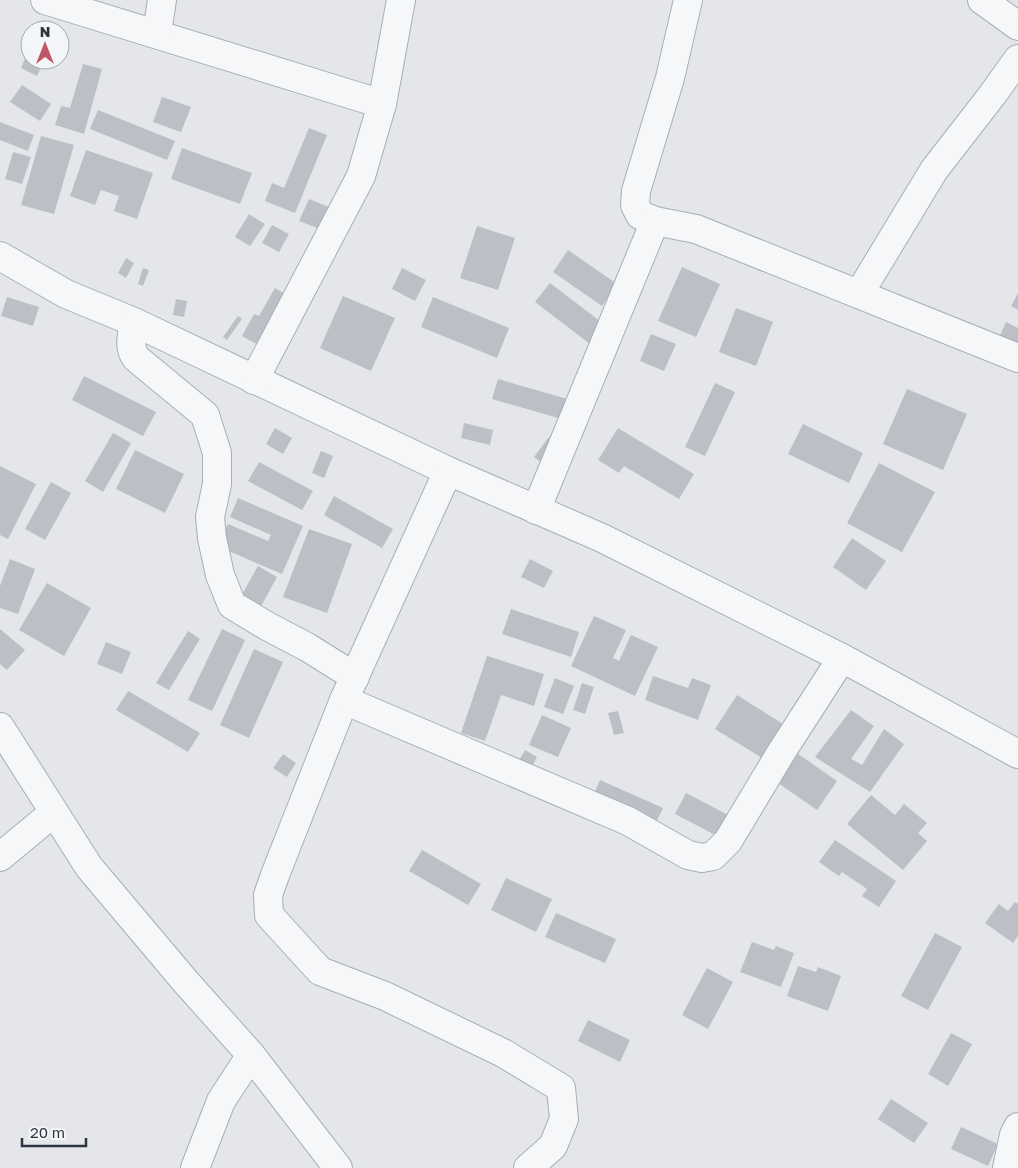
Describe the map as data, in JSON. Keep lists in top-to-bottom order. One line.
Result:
{"scale_bar":"20 m","north":"top"}
